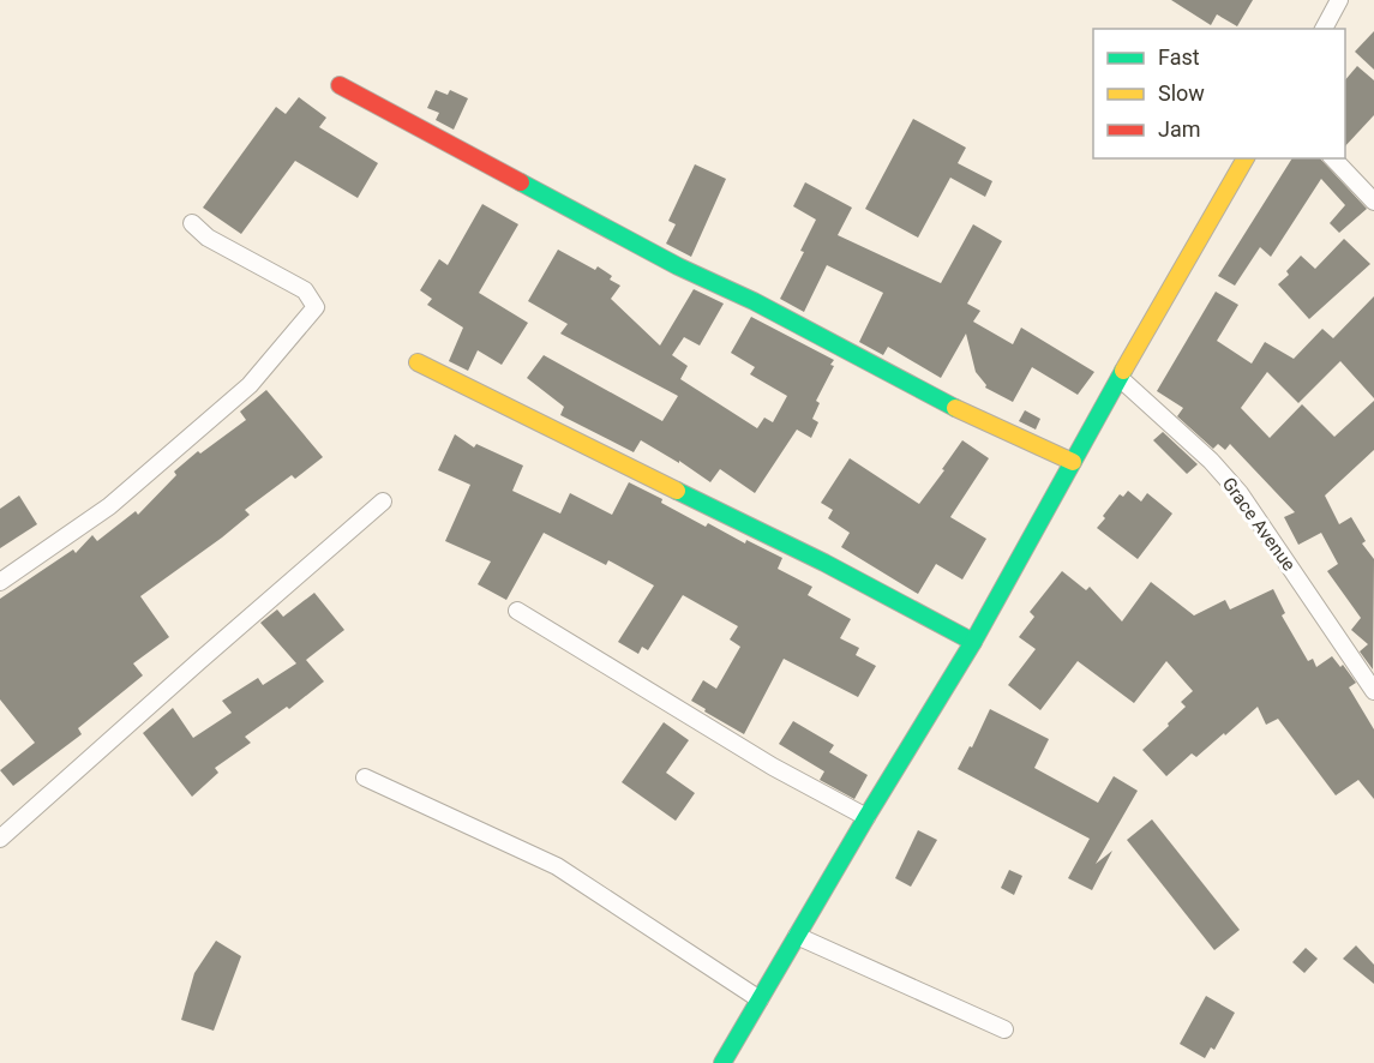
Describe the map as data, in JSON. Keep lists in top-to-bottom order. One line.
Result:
{"streets":{"street":["Grace Avenue"]},"legend":["Fast","Slow","Jam"]}
